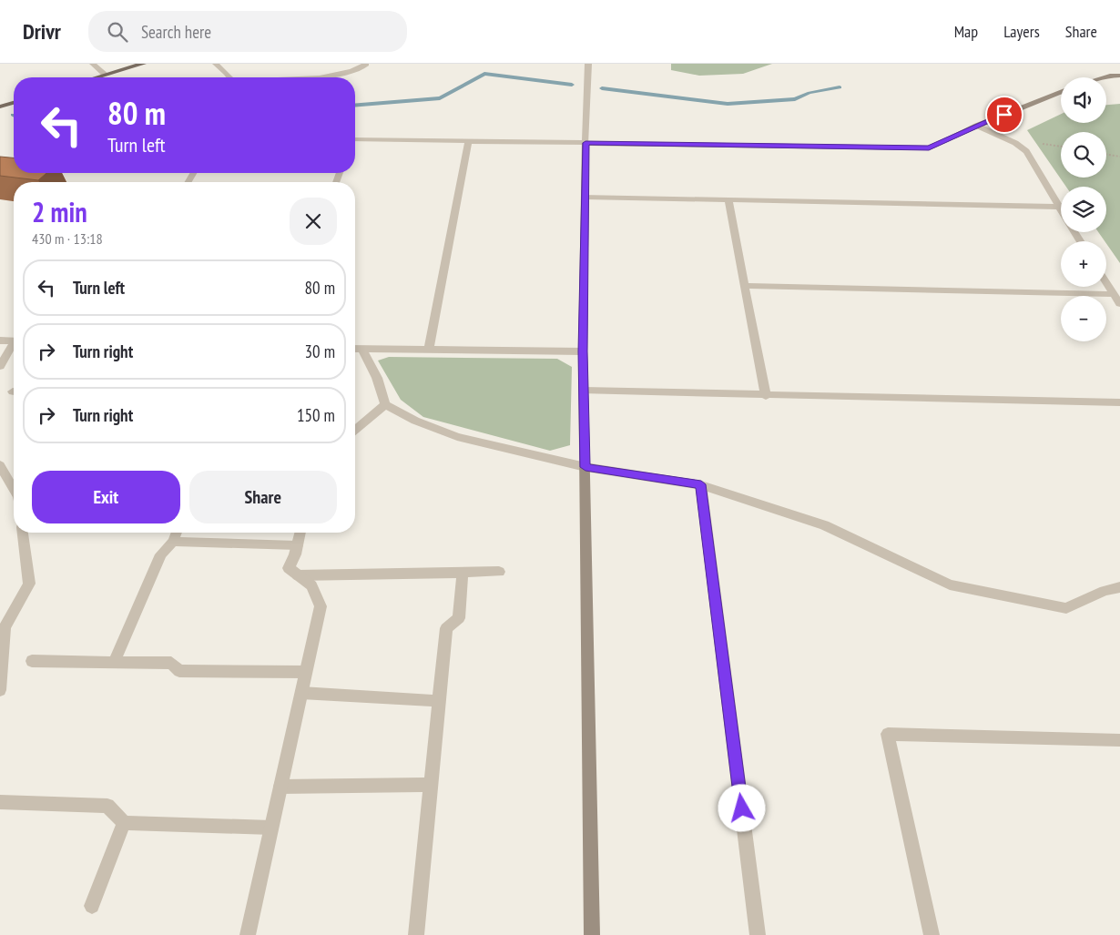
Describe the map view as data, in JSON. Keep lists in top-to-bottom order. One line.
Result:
{"page":{"header":"Drivr","search":"Search here","nav":["Map","Layers","Share"],"map_buttons":["+","−"],"turn":["80 m","Turn left"],"heading":["2 min","430 m · 13:18"],"list":[{"name":"Turn left","value":"80 m"},{"name":"Turn right","value":"30 m"},{"name":"Turn right","value":"150 m"}],"buttons":["Exit","Share"]}}
